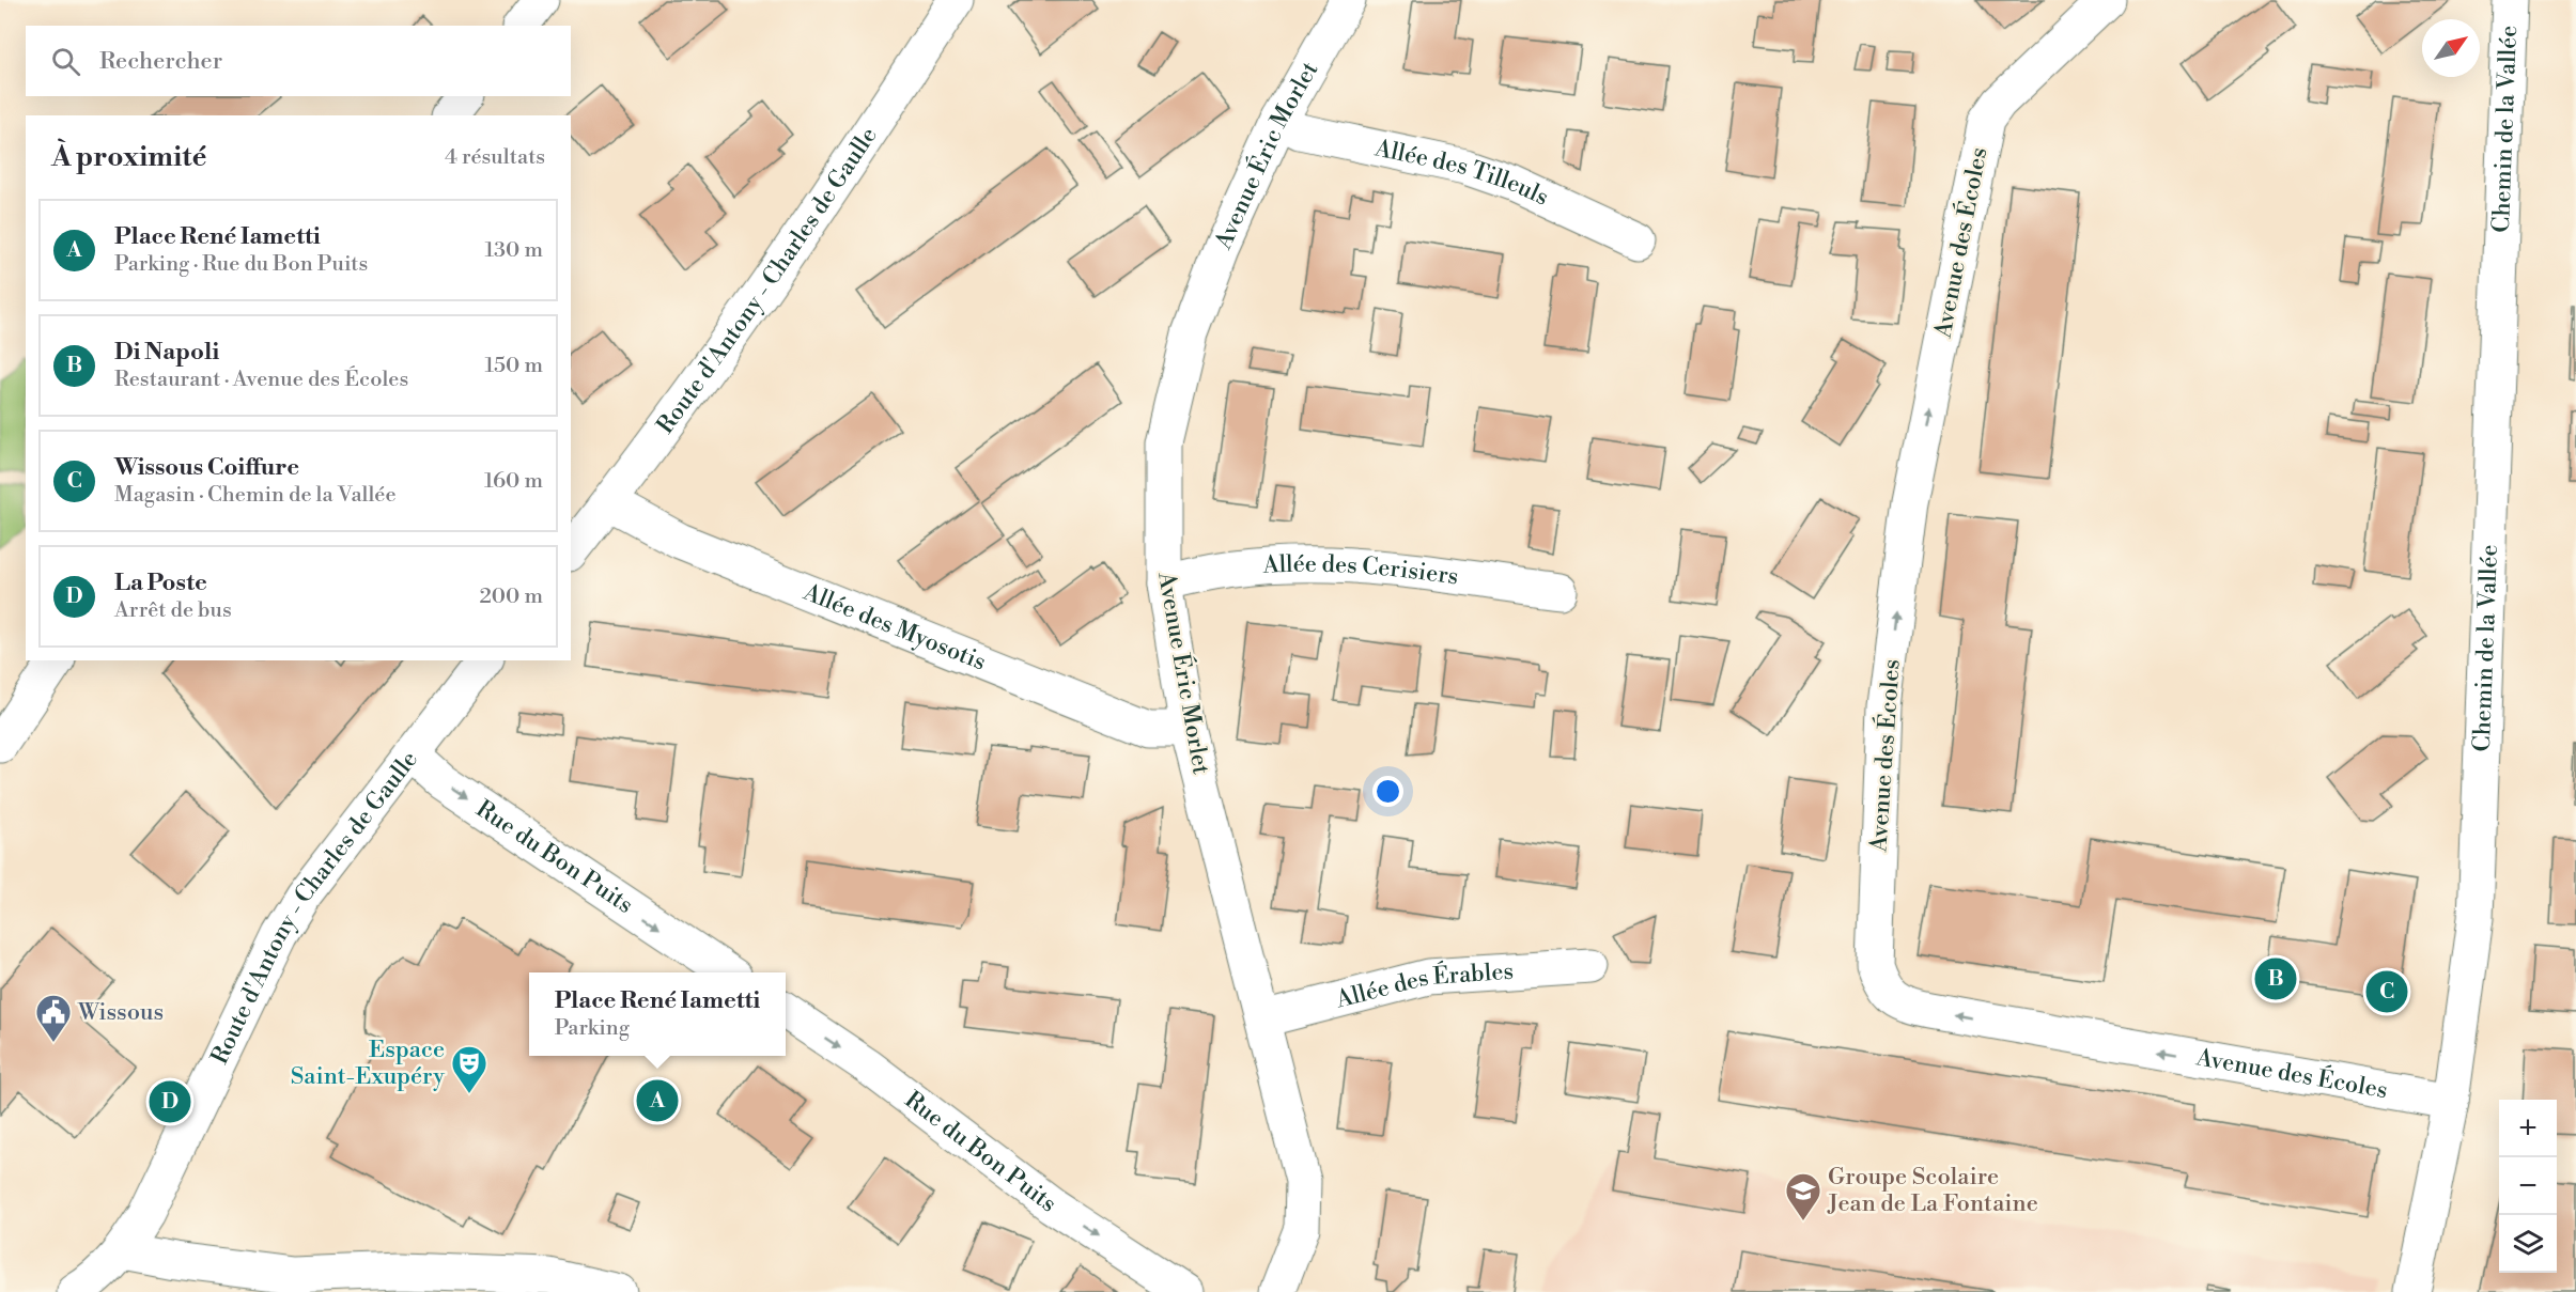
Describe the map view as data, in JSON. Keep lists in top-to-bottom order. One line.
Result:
{"streets":{"street":["Chemin de la Vallée","Avenue Éric Morlet","Allée des Tilleuls","Avenue des Écoles","Route d'Antony - Charles de Gaulle","Allée des Cerisiers","Allée des Myosotis","Rue du Bon Puits","Allée des Érables"]},"crossings":[["Chemin de la Vallée","Avenue des Écoles"],["Avenue Éric Morlet","Allée des Tilleuls"],["Avenue Éric Morlet","Allée des Cerisiers"],["Avenue Éric Morlet","Allée des Myosotis"],["Avenue Éric Morlet","Allée des Érables"],["Route d'Antony - Charles de Gaulle","Allée des Myosotis"],["Route d'Antony - Charles de Gaulle","Rue du Bon Puits"]],"one_way":["Rue du Bon Puits"],"places":{"public building":["Wissous"],"theatre":["Espace Saint-Exupéry"],"school or university":["Groupe Scolaire Jean de La Fontaine"]},"north":"top right","page":{"search":"Rechercher","heading":["À proximité","4 résultats"],"list":[{"mark":"A","name":"Place René Iametti","note":"Parking · Rue du Bon Puits","value":"130 m"},{"mark":"B","name":"Di Napoli","note":"Restaurant · Avenue des Écoles","value":"150 m"},{"mark":"C","name":"Wissous Coiffure","note":"Magasin · Chemin de la Vallée","value":"160 m"},{"mark":"D","name":"La Poste","note":"Arrêt de bus","value":"200 m"}],"pins":["B","C","A","D"],"popup":["Place René Iametti","Parking"],"map_buttons":["+","−"]}}
